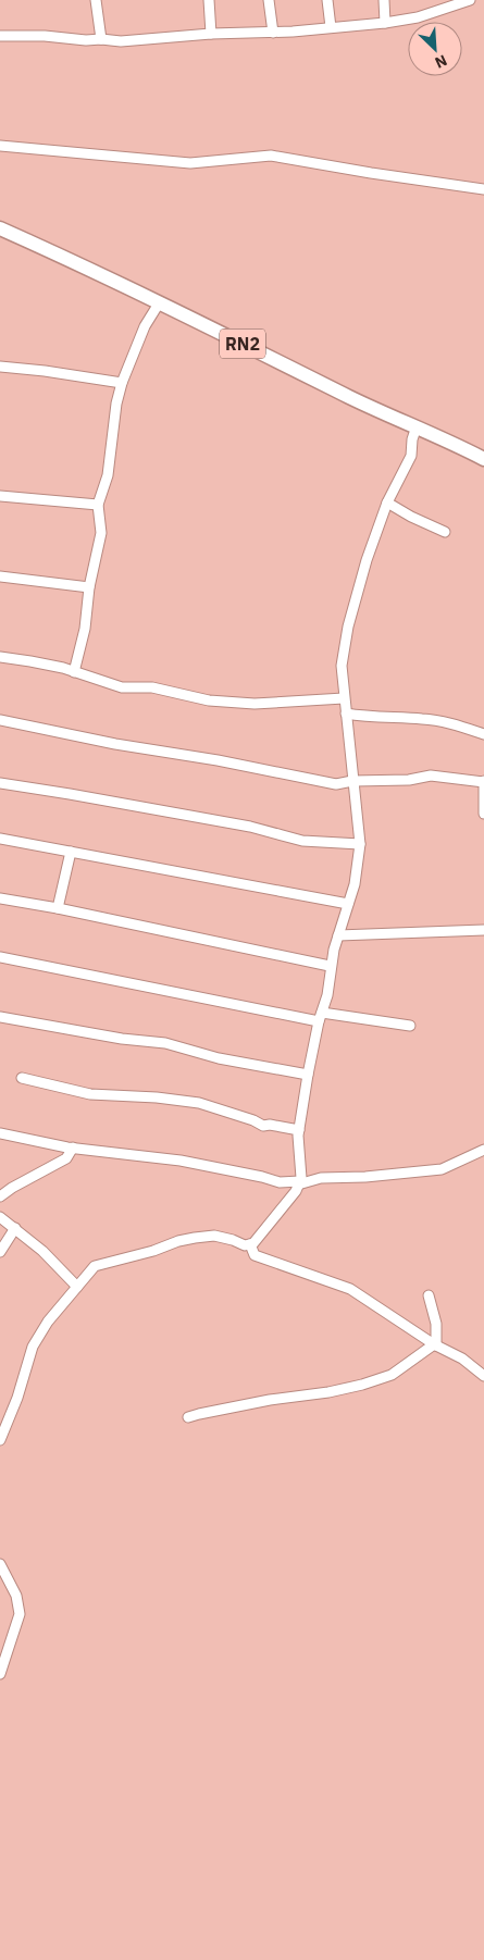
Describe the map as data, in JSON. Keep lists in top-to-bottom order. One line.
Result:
{"streets":{"highway":["RN2"]},"north":"bottom right"}
